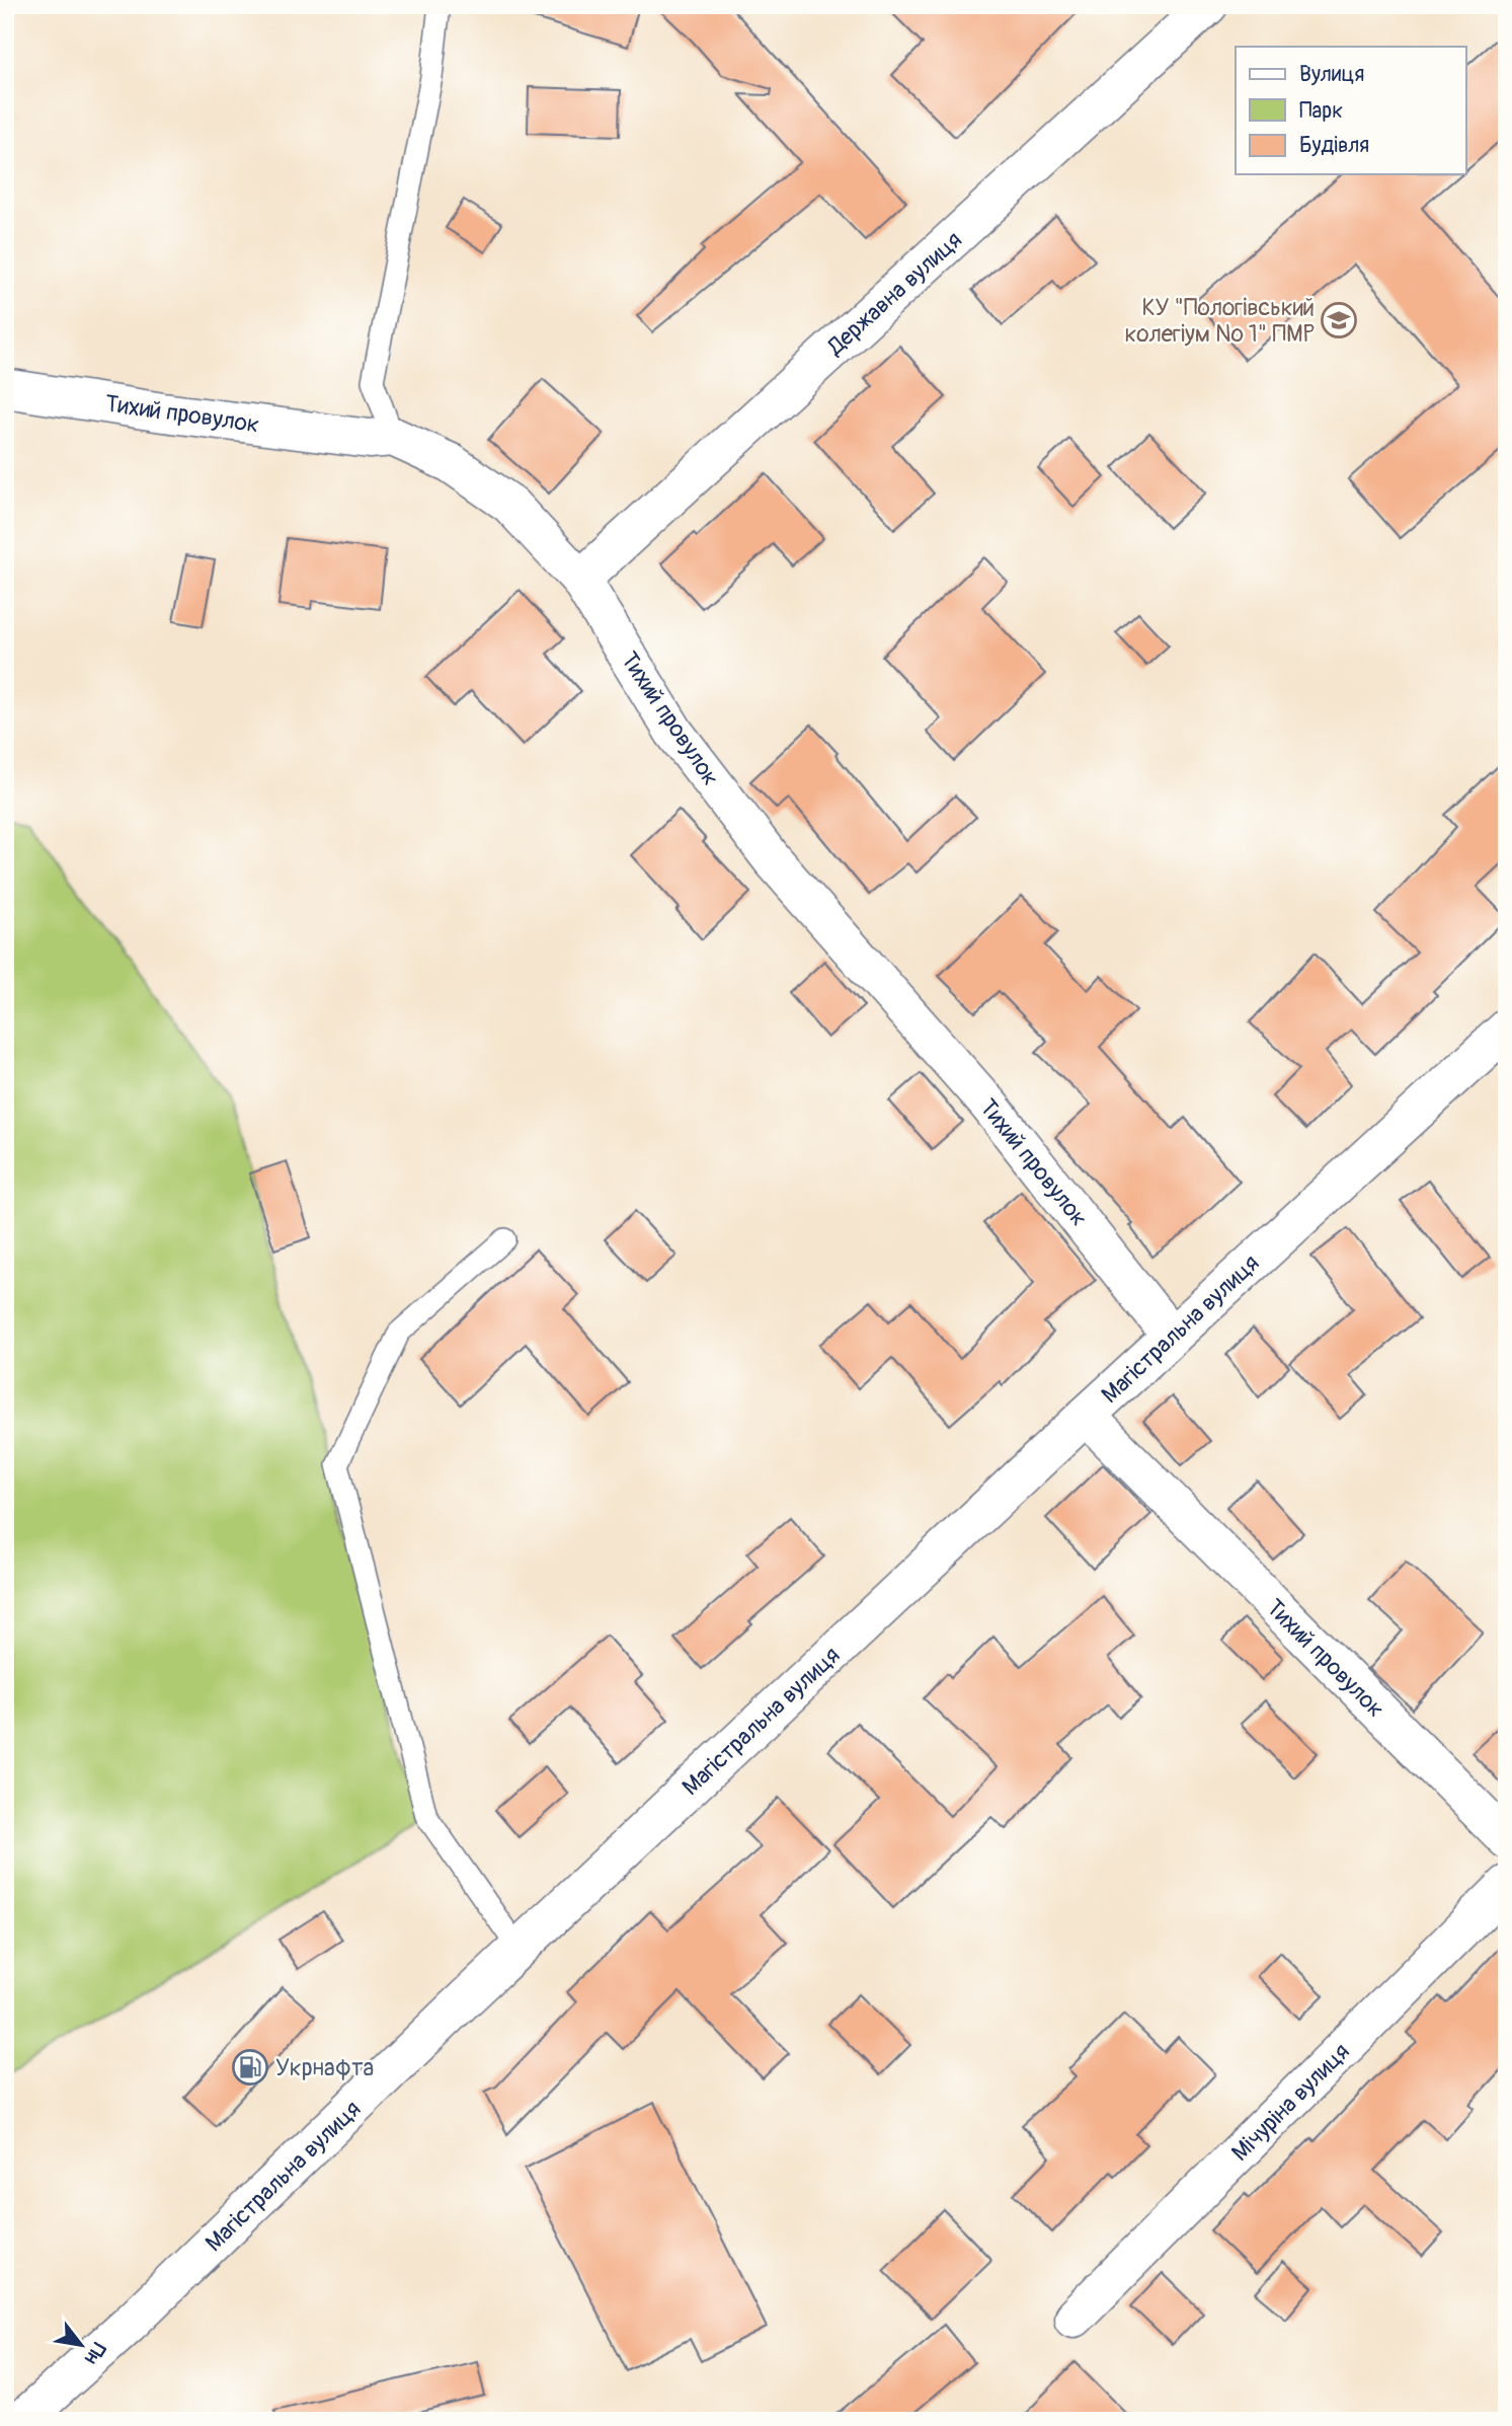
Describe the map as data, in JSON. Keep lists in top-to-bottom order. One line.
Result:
{"streets":{"street":["Державна вулиця","Тихий провулок","Магістральна вулиця","Мічуріна вулиця"]},"crossings":[["Державна вулиця","Тихий провулок"],["Тихий провулок","Магістральна вулиця"]],"places":{"school or university":["КУ \"Пологівський колегіум № 1\" ПМР"],"fuel station":["Укрнафта"]},"legend":["Вулиця","Парк","Будівля"],"north":"bottom right"}
